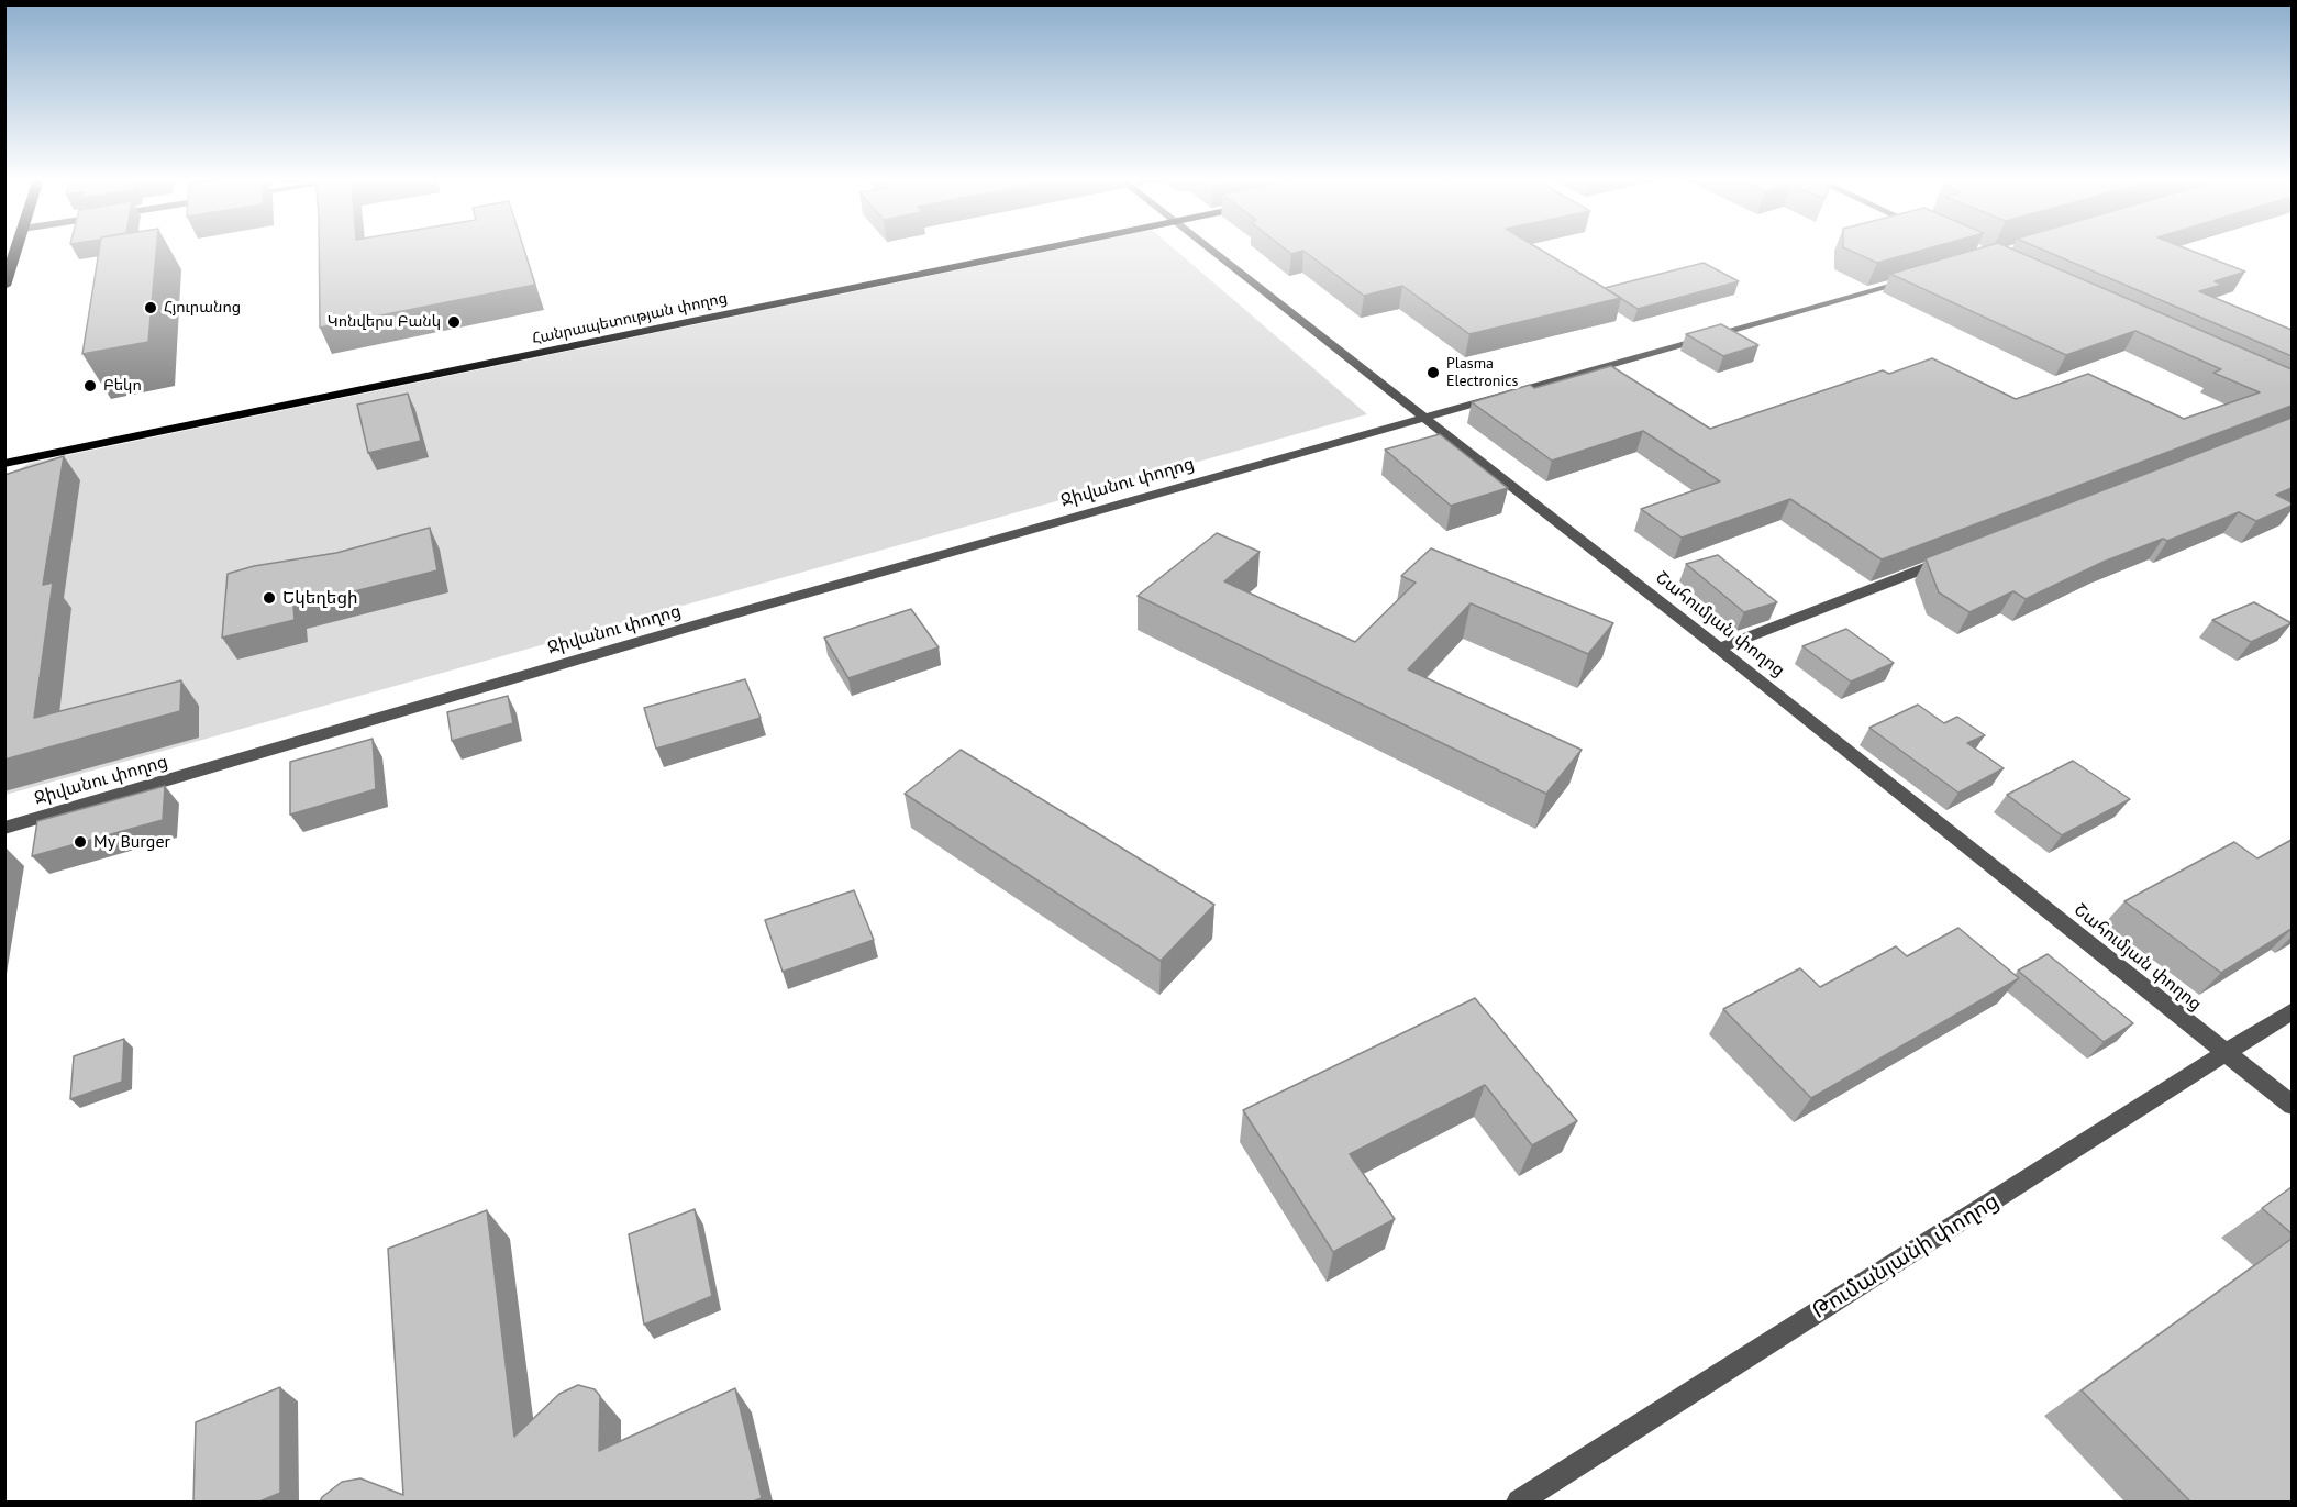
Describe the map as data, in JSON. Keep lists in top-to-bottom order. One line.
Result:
{"streets":{"main road":["Հանրապետության փողոց"],"street":["Ջիվանու փողոց","Շահումյան փողոց","Թումանյանի փողոց"]},"crossings":[["Ջիվանու փողոց","Շահումյան փողոց"],["Շահումյան փողոց","Թումանյանի փողոց"]],"places":["Հյուրանոց","Կոնվերս Բանկ","Plasma Electronics","Բեկո","Եկեղեցի","My Burger"]}
